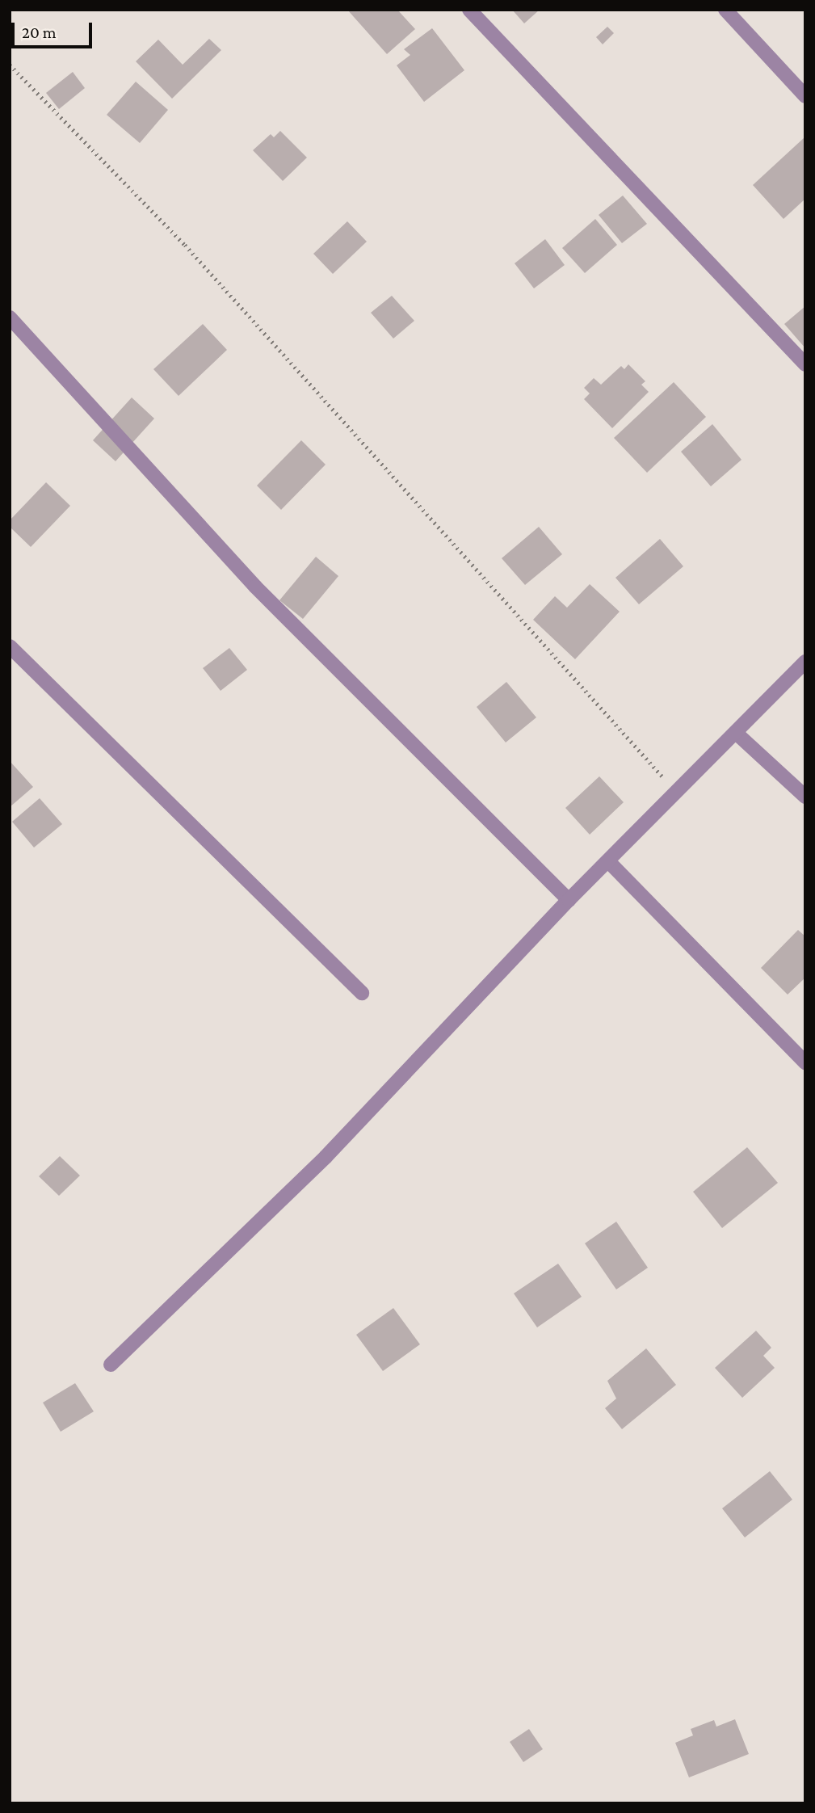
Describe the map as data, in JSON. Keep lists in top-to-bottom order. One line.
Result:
{"scale_bar":"20 m"}
